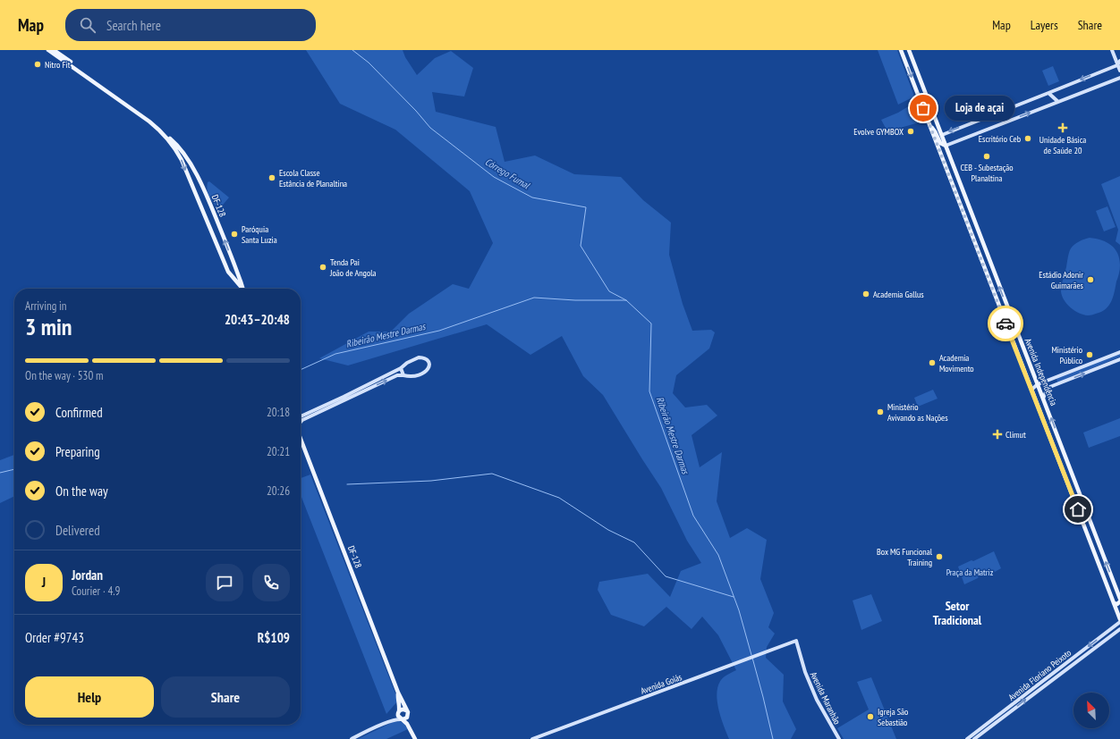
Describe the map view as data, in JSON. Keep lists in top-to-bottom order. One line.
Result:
{"streets":{"main road":["DF-128","Avenida Independência"],"street":["Avenida Floriano Peixoto","Avenida Goiás","Avenida Maranhão"]},"crossings":[["Avenida Independência","Avenida Floriano Peixoto"],["Avenida Goiás","Avenida Maranhão"]],"districts":["Setor Tradicional"],"water":["Córrego Fumal","Ribeirão Mestre Darmas"],"parks":["Praça da Matriz"],"places":{"other":["Nitro Fit","Loja de açai","Evolve GYMBOX","Escritório Ceb","CEB - Subestação Planaltina","Escola Classe Estância de Planaltina","Paróquia Santa Luzia","Tenda Pai João de Angola","Estádio Adonir Guimarães","Academia Gallus","Ministério Público","Academia Movimento","Ministério Avivando as Nações","Box MG Funcional Training","Igreja São Sebastião"],"health":["Unidade Básica de Saúde 20","Climut"]},"north":"top left","page":{"header":"Map","search":"Search here","nav":["Map","Layers","Share"],"bubble":"Loja de açai","heading":["3 min","Arriving in","20:43–20:48"],"panel":["Jordan","Courier · 4.9","Order #9743","R$109"],"bar":"On the way · 530 m","list":[["Confirmed","20:18"],["Preparing","20:21"],["On the way","20:26"],"Delivered"],"round":"J","buttons":["Help","Share"]}}
